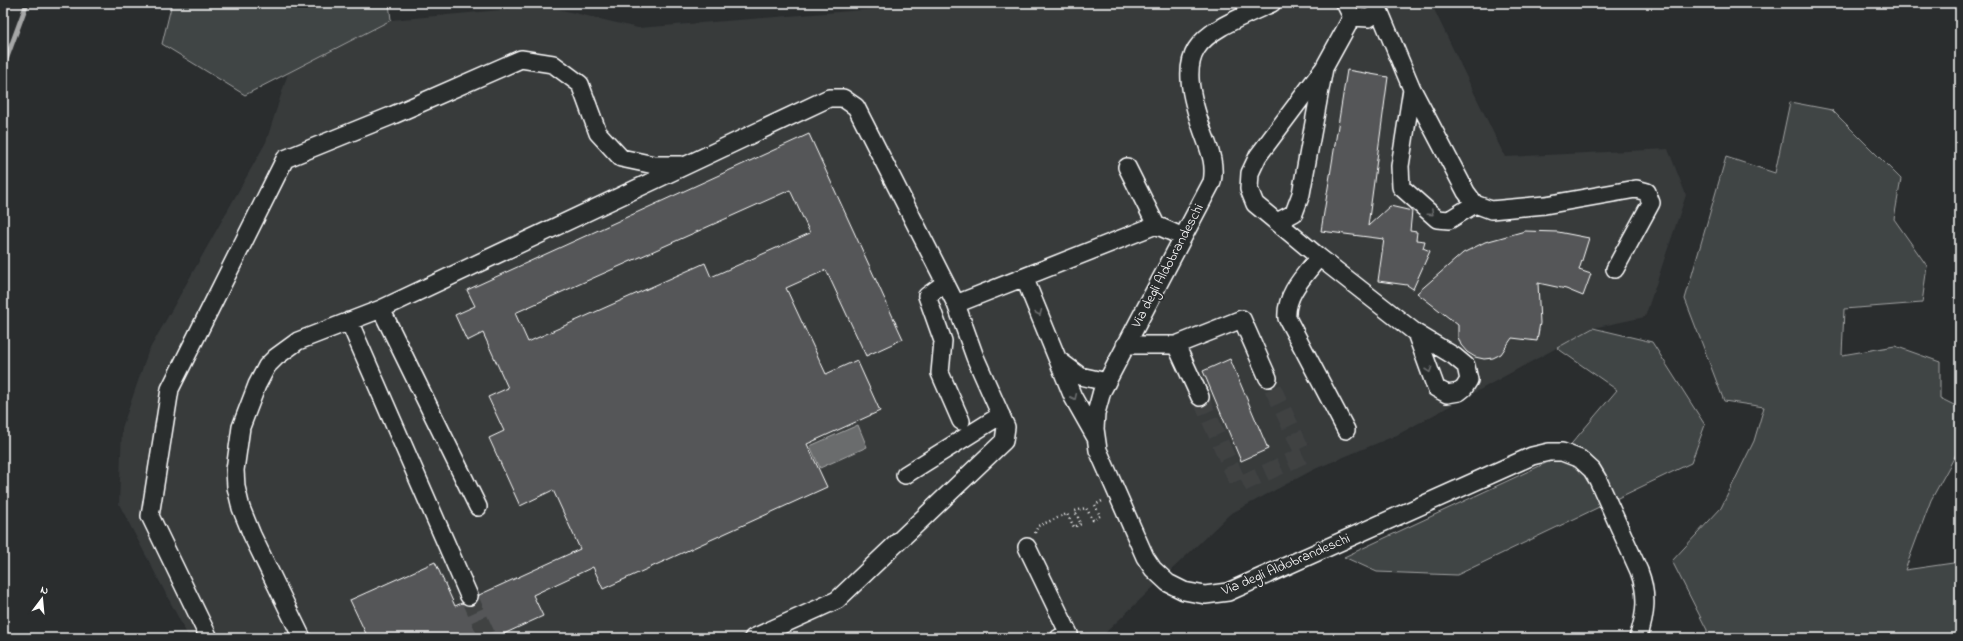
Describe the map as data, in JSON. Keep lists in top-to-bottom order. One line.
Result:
{"streets":{"street":["Via degli Aldobrandeschi"]},"north":"top"}
